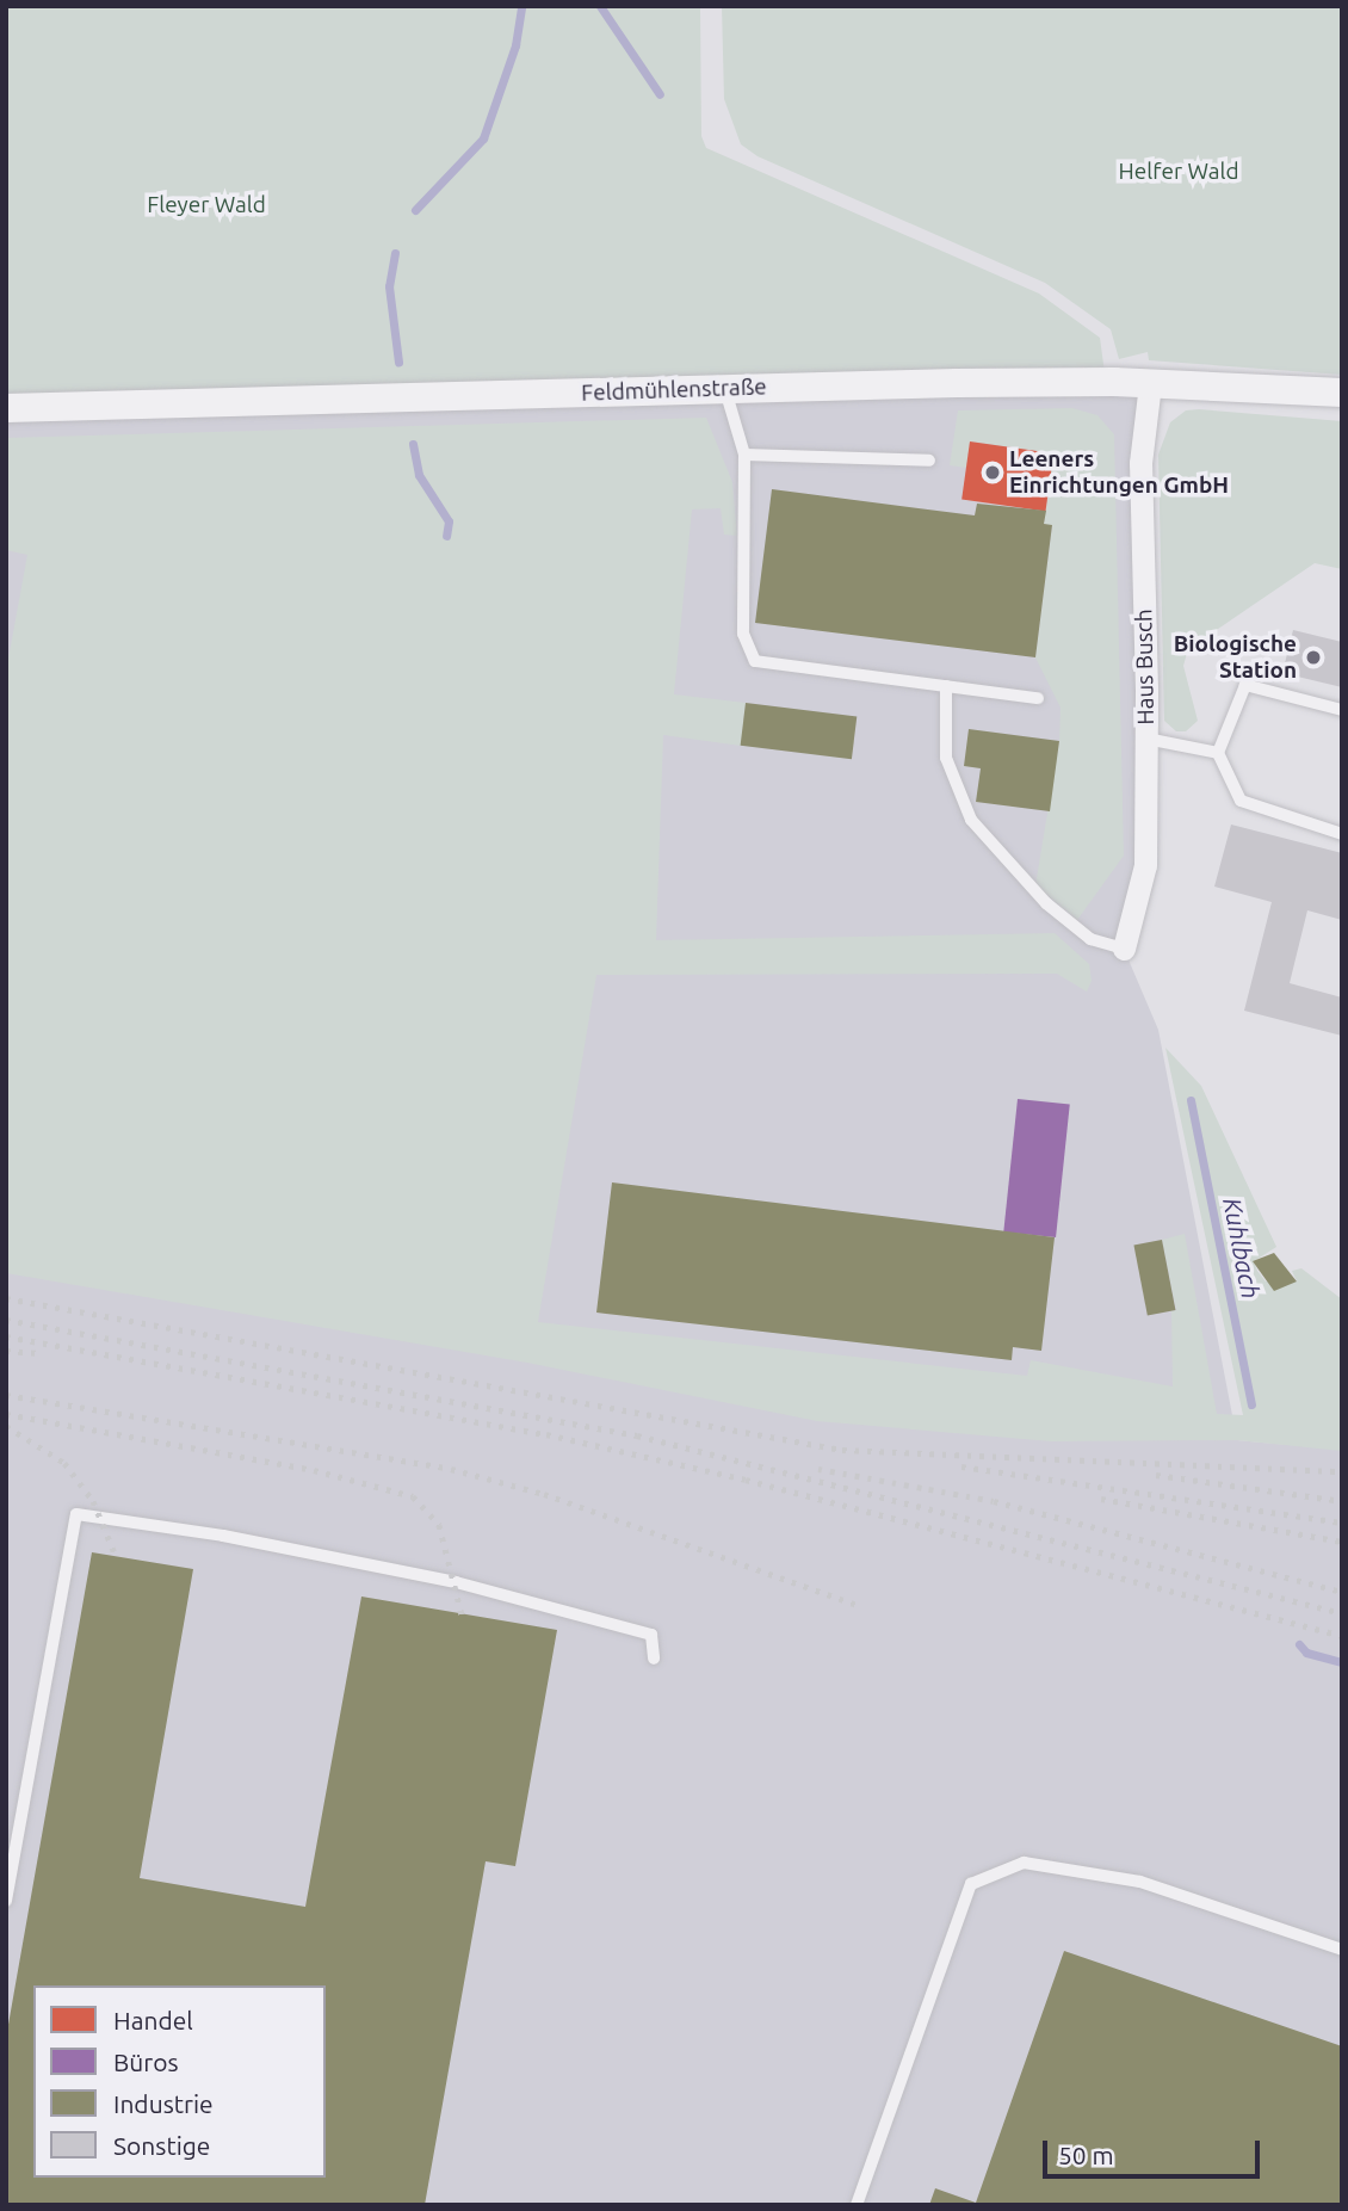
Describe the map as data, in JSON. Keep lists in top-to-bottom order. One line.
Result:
{"streets":{"street":["Feldmühlenstraße","Haus Busch"]},"crossings":[["Feldmühlenstraße","Haus Busch"]],"water":["Kuhlbach"],"parks":["Helfer Wald","Fleyer Wald"],"places":["Leeners Einrichtungen GmbH","Biologische Station"],"legend":["Handel","Büros","Industrie","Sonstige"],"scale_bar":"50 m"}
